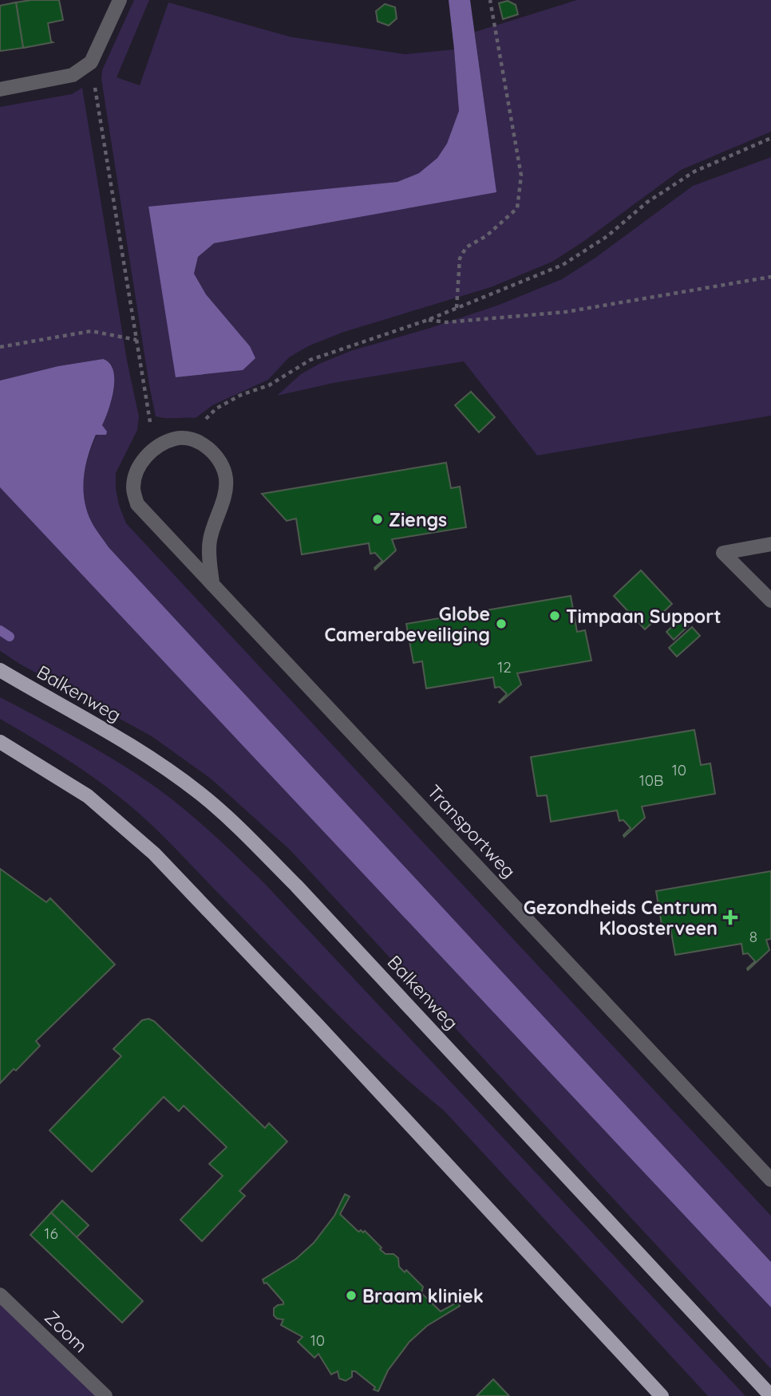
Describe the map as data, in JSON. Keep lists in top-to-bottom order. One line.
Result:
{"streets":{"main road":["Balkenweg"],"street":["Transportweg","Zoom"]},"places":{"other":["Ziengs","Timpaan Support","Globe Camerabeveiliging","Braam kliniek"],"health":["Gezondheids Centrum Kloosterveen"]},"house_numbers":["12","10","10B","8","16","10"]}
